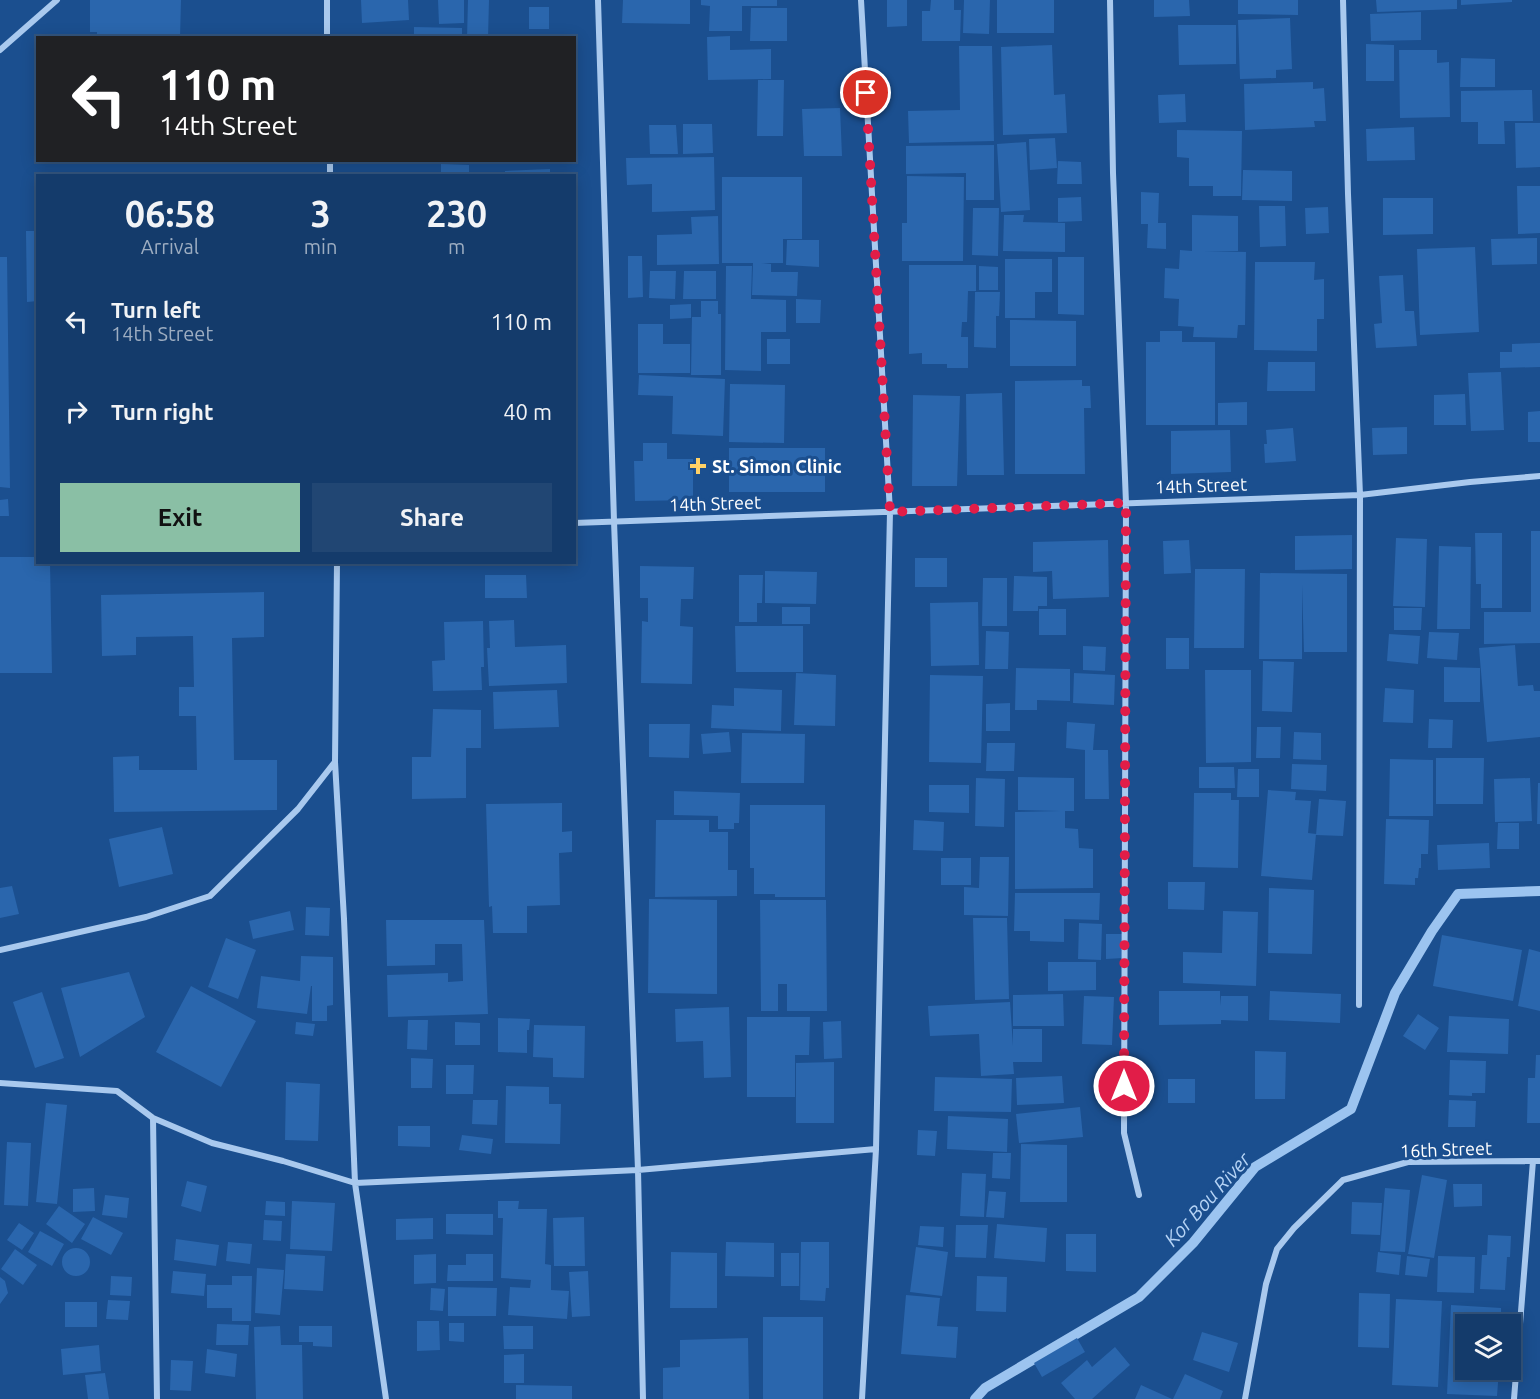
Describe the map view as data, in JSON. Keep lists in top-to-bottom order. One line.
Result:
{"streets":{"street":["14th Street","16th Street"]},"water":["Kor Bou River"],"places":{"health":["St. Simon Clinic"]},"page":{"turn":["110 m","14th Street"],"eta":["06:58","Arrival","3","min","230","m"],"list":[{"name":"Turn left","note":"14th Street","value":"110 m"},{"name":"Turn right","value":"40 m"}],"buttons":["Exit","Share"]}}
